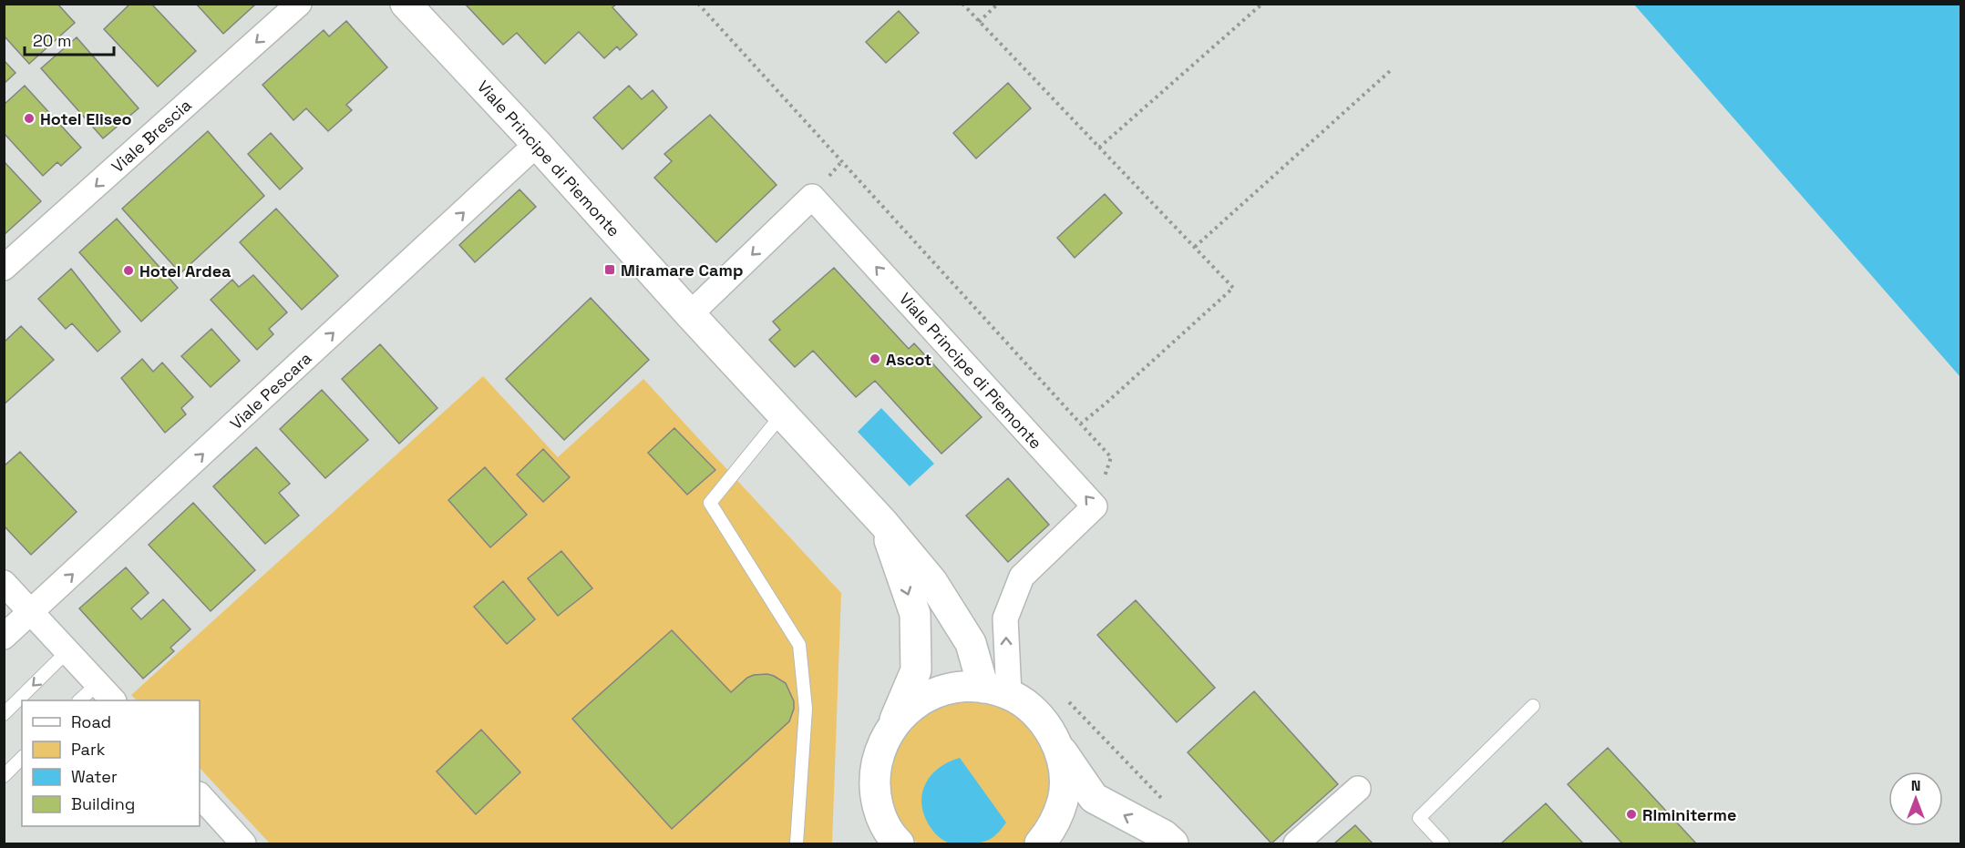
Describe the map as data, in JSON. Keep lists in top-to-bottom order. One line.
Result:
{"streets":{"street":["Viale Brescia","Viale Principe di Piemonte","Viale Pescara"]},"crossings":[["Viale Principe di Piemonte","Viale Pescara"]],"one_way":["Viale Brescia","Viale Pescara"],"places":{"other":["Hotel Eliseo","Hotel Ardea","Ascot","RIminiterme"],"transit":["Miramare Camp"]},"legend":["Road","Park","Water","Building"],"scale_bar":"20 m","north":"top"}
